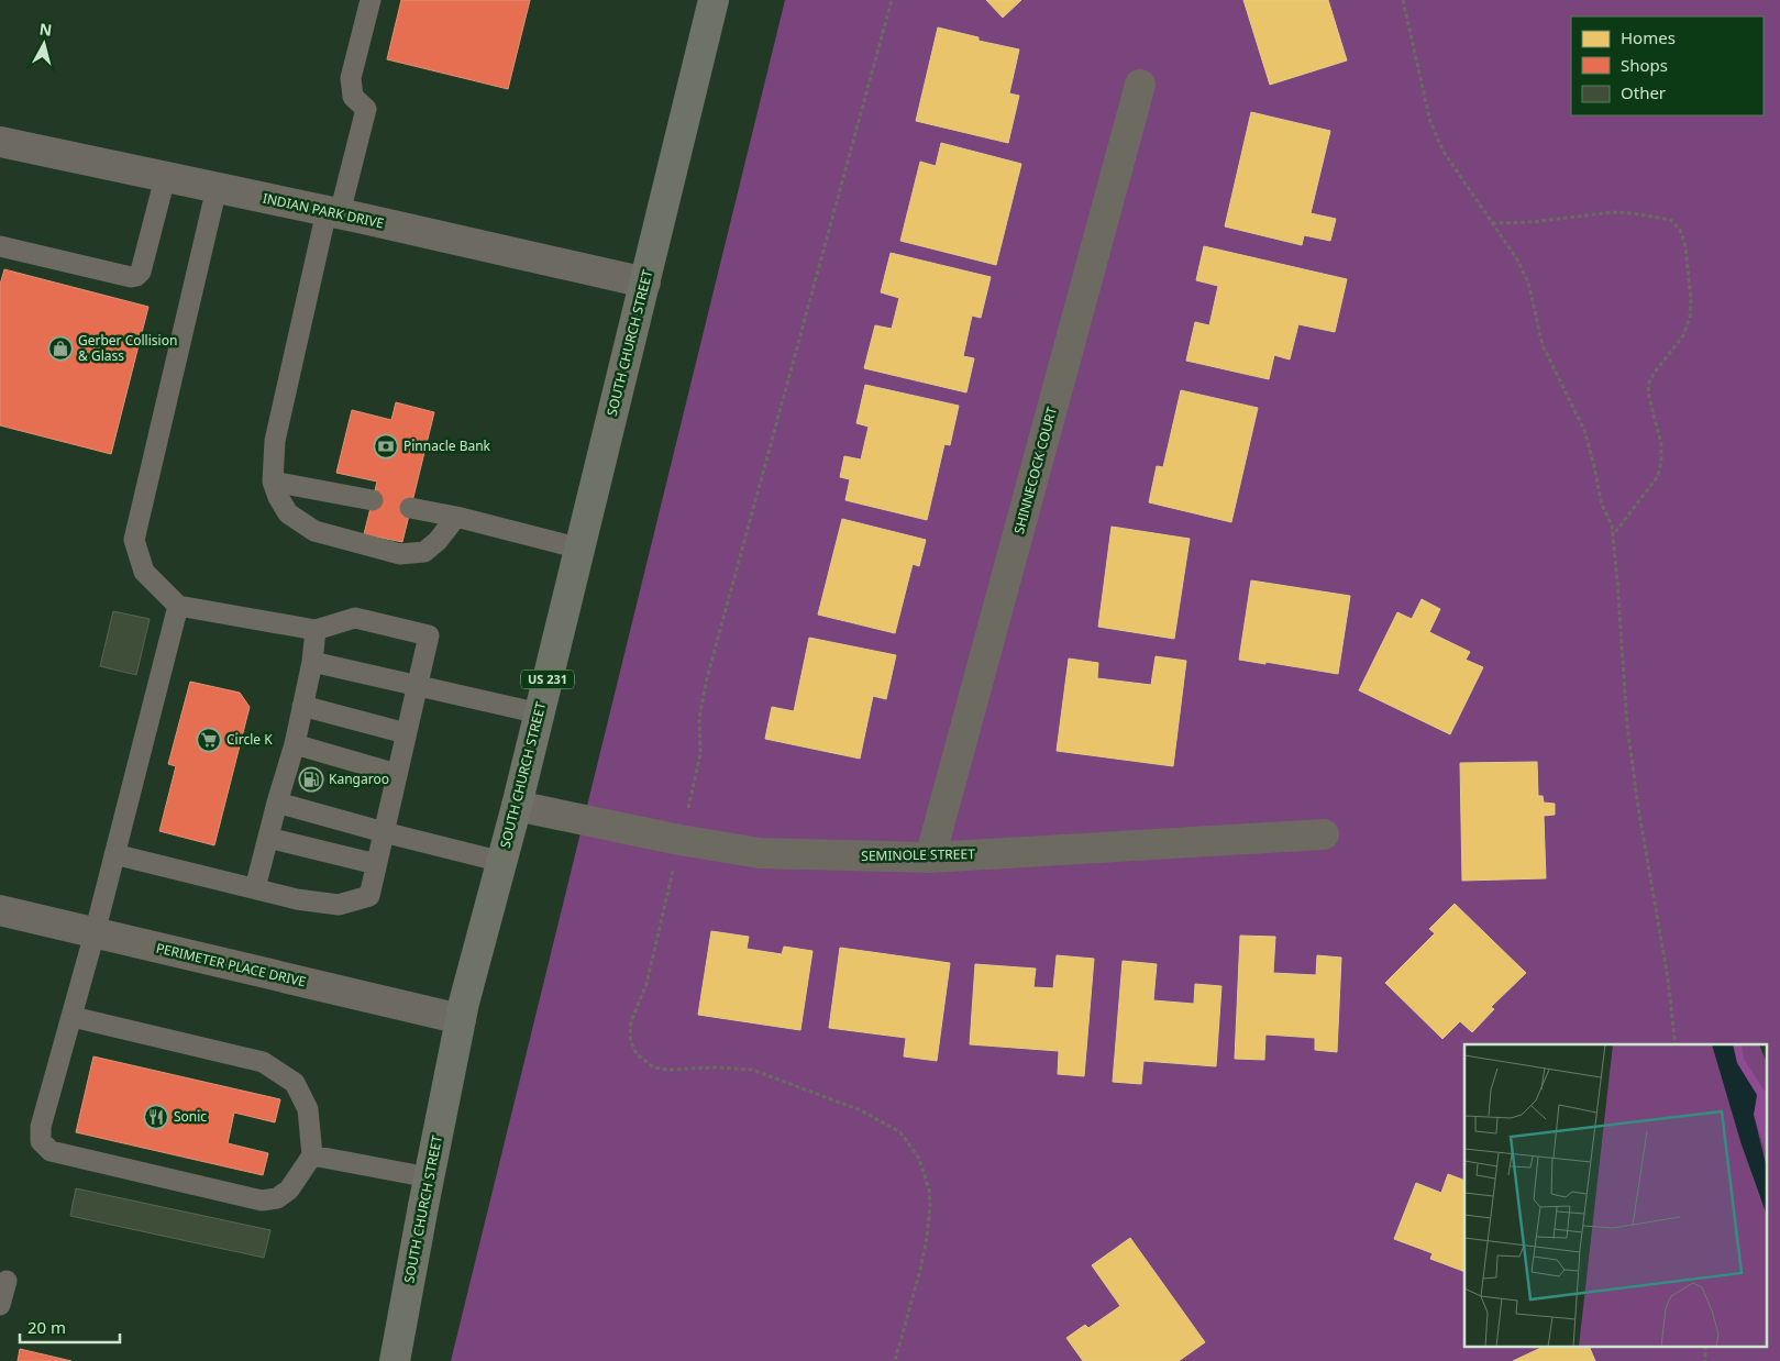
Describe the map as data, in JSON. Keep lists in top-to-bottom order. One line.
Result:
{"streets":{"highway":["SOUTH CHURCH STREET","US 231"],"street":["INDIAN PARK DRIVE","SHINNECOCK COURT","SEMINOLE STREET","PERIMETER PLACE DRIVE"]},"crossings":[["INDIAN PARK DRIVE","SOUTH CHURCH STREET"],["SOUTH CHURCH STREET","SEMINOLE STREET"],["SOUTH CHURCH STREET","PERIMETER PLACE DRIVE"],["SHINNECOCK COURT","SEMINOLE STREET"]],"places":{"shop":["Gerber Collision & Glass"],"bank":["Pinnacle Bank"],"supermarket":["Circle K"],"fuel station":["Kangaroo"],"restaurant":["Sonic"]},"legend":["Homes","Shops","Other"],"scale_bar":"20 m","north":"top"}
